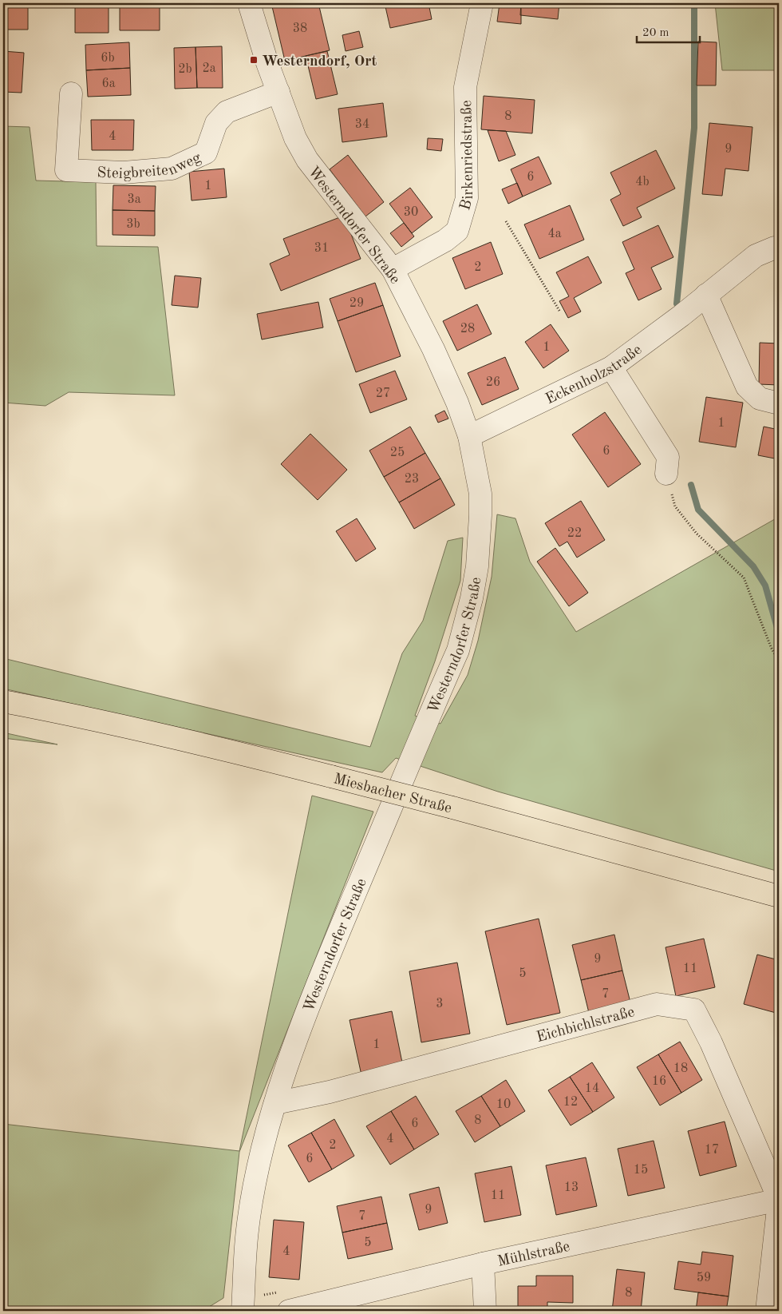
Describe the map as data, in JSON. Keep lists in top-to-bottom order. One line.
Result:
{"streets":{"main road":["Miesbacher Straße"],"street":["Birkenriedstraße","Steigbreitenweg","Westerndorfer Straße","Eckenholzstraße","Eichbichlstraße","Mühlstraße"]},"crossings":[["Birkenriedstraße","Westerndorfer Straße"],["Steigbreitenweg","Westerndorfer Straße"],["Westerndorfer Straße","Eckenholzstraße"],["Westerndorfer Straße","Eichbichlstraße"],["Eichbichlstraße","Mühlstraße"]],"places":{"transit":["Westerndorf, Ort"]},"house_numbers":["38","6b","2a","2b","6a","8","34","4","9","6","4b","1","3a","30","3b","4a","31","2","29","28","1","26","27","1","6","25","23","22","9","11","5","7","3","1","18","16","14","12","10","8","6","4","2","17","6","15","13","11","9","7","5","4","59","8"],"scale_bar":"20 m"}
